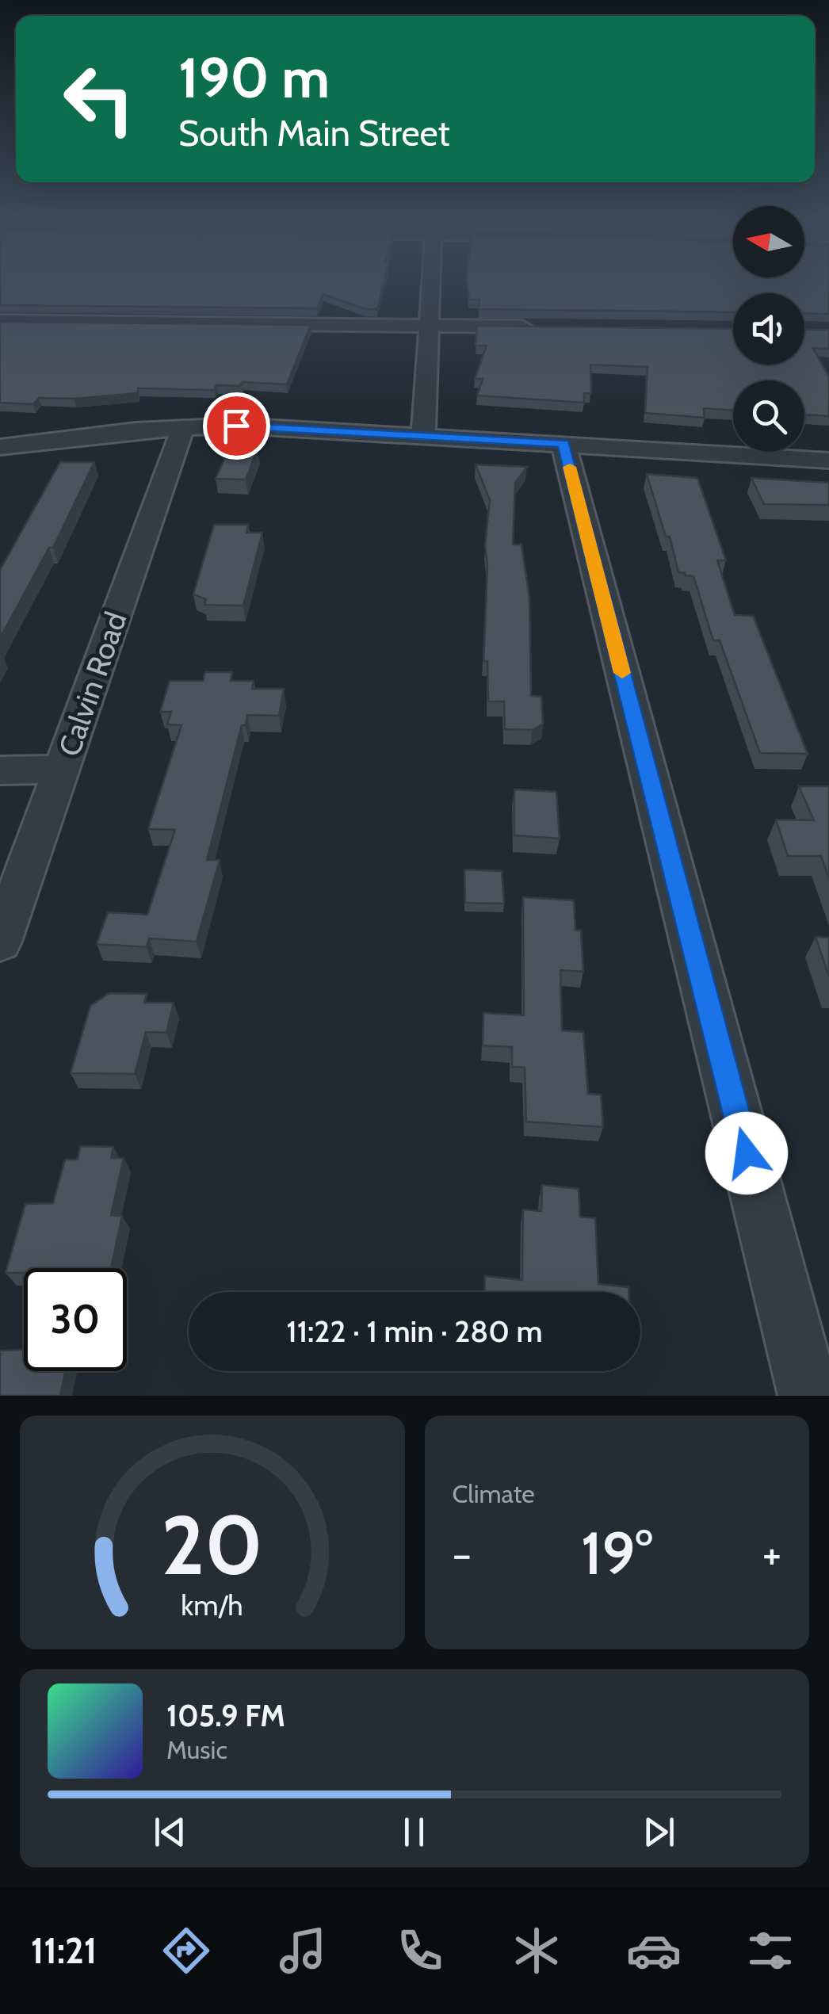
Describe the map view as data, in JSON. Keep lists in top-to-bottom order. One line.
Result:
{"streets":{"street":["Calvin Road"]},"north":"left","page":{"turn":["190 m","South Main Street"],"limit":"30","trip":"11:22 · 1 min · 280 m","tile":"Climate","heat":["−","19°","+"],"song":["105.9 FM","Music"],"tabs":"11:21","gauge":["20","km/h"]}}
